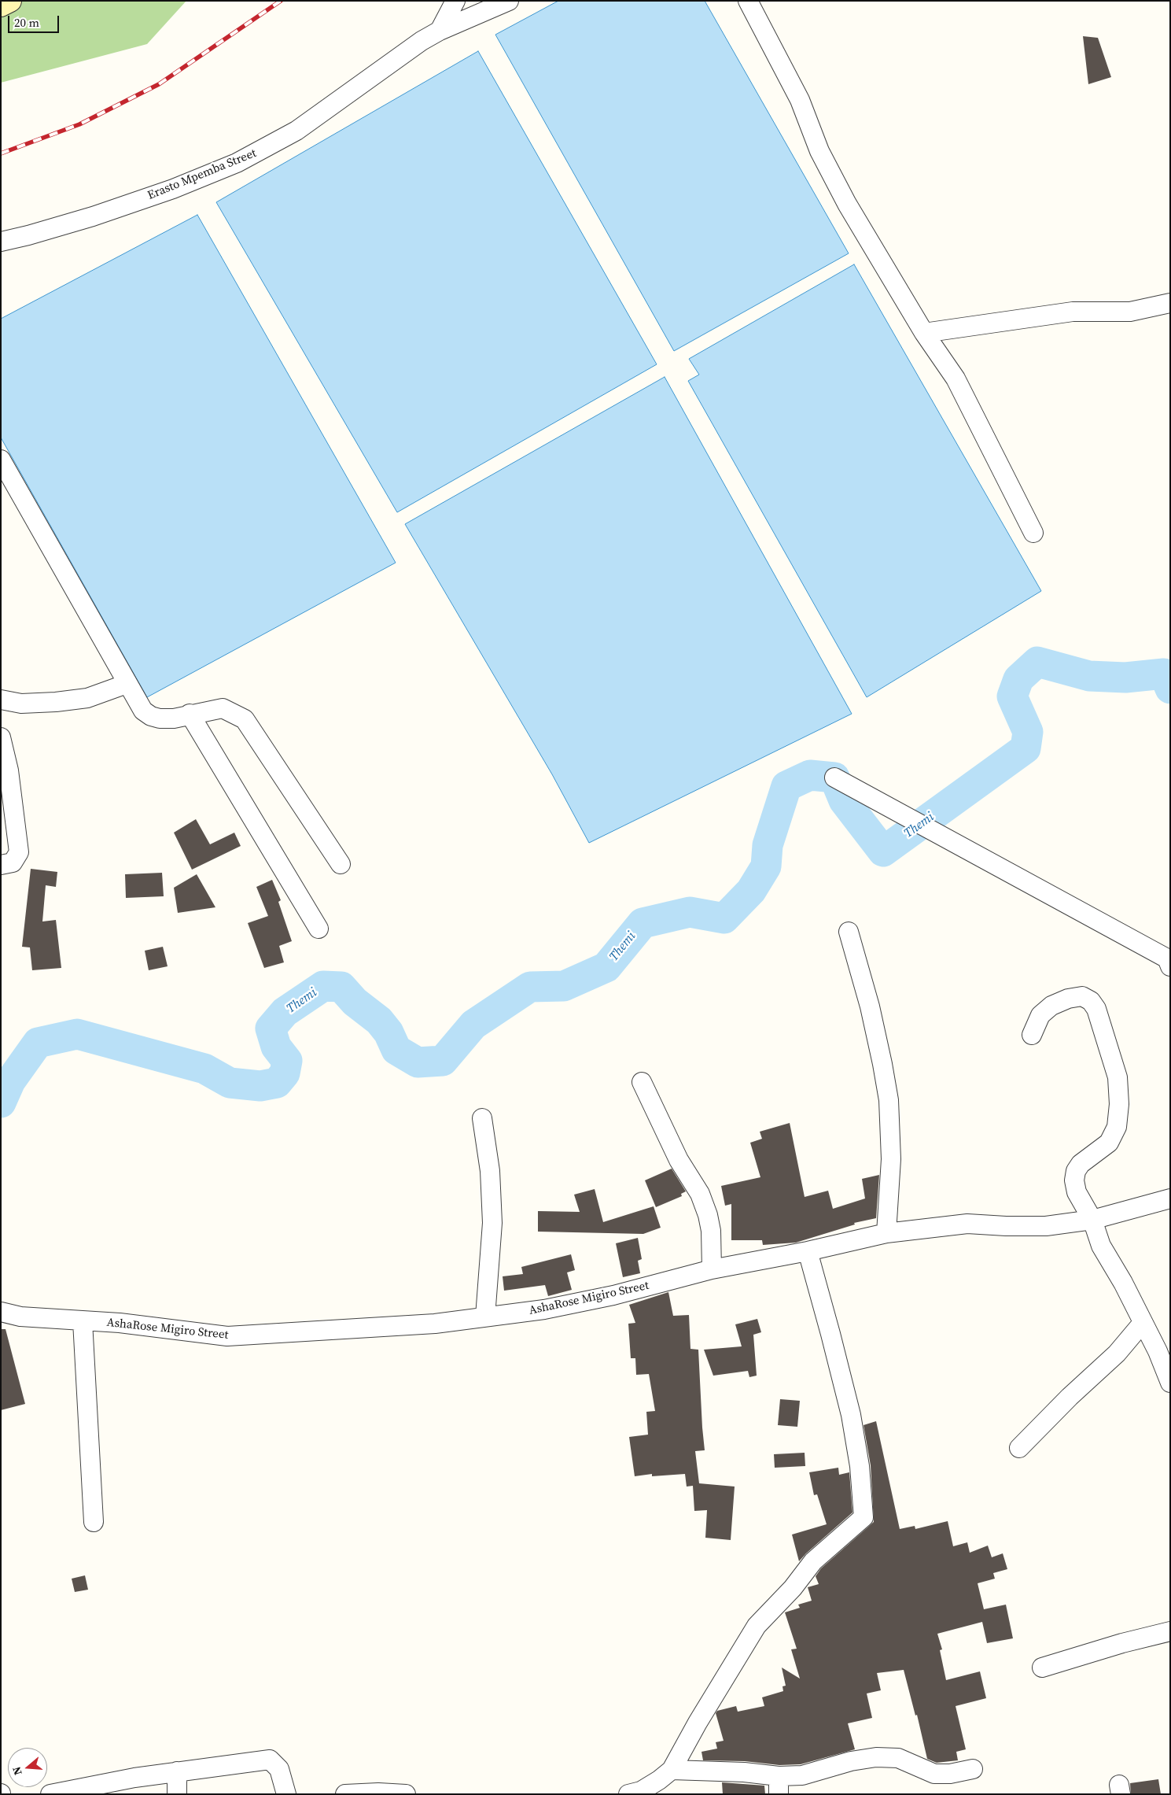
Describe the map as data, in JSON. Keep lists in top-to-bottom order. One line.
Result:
{"streets":{"street":["Erasto Mpemba Street","AshaRose Migiro Street"]},"water":["Themi"],"scale_bar":"20 m","north":"left"}
